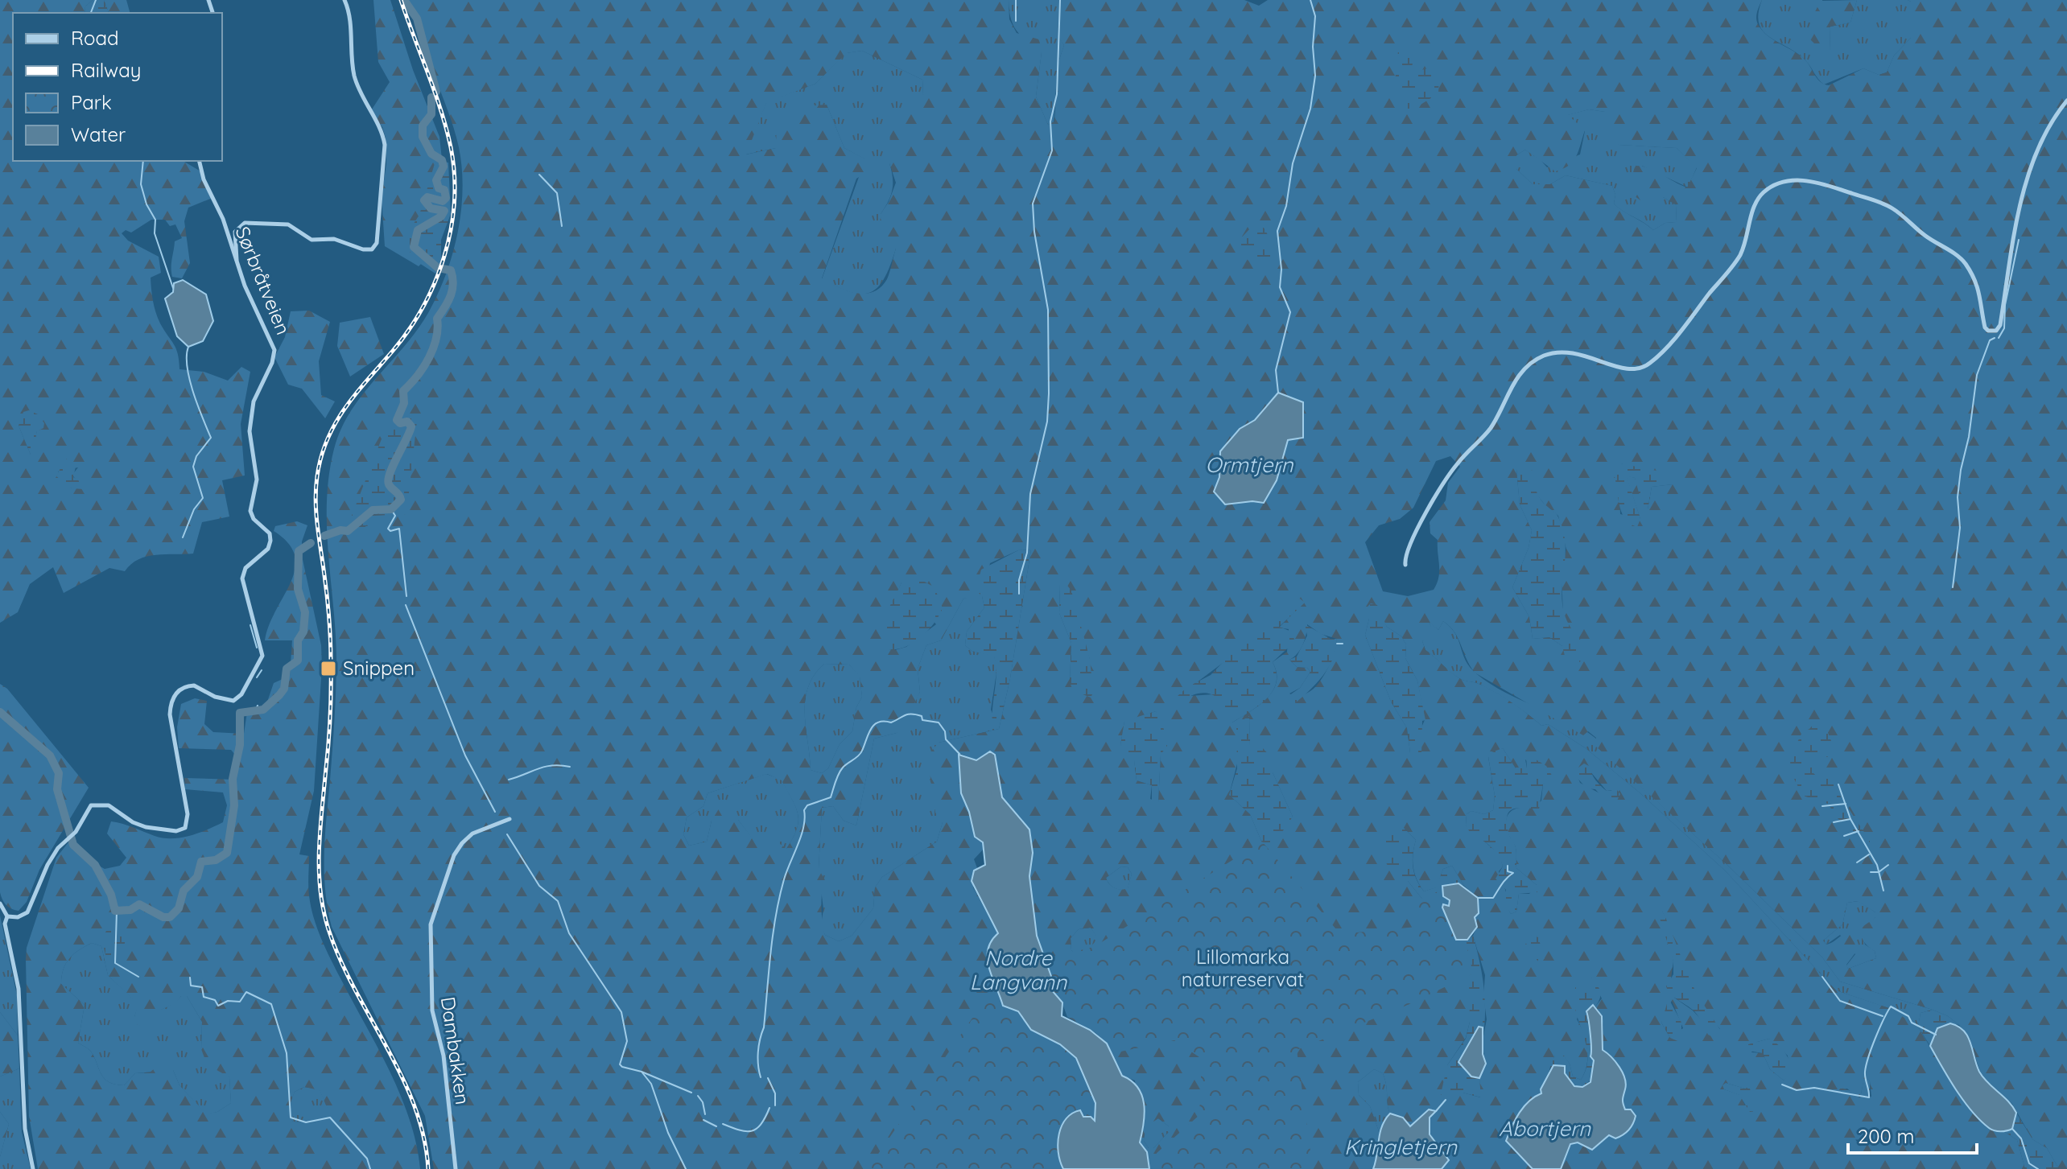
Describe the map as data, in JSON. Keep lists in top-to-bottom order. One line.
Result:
{"streets":{"street":["Sørbråtveien","Dambakken"]},"water":["Ormtjern","Nordre Langvann","Abortjern","Kringletjern"],"parks":["Lillomarka naturreservat"],"places":{"transit":["Snippen"]},"legend":["Road","Railway","Park","Water"],"scale_bar":"200 m"}
